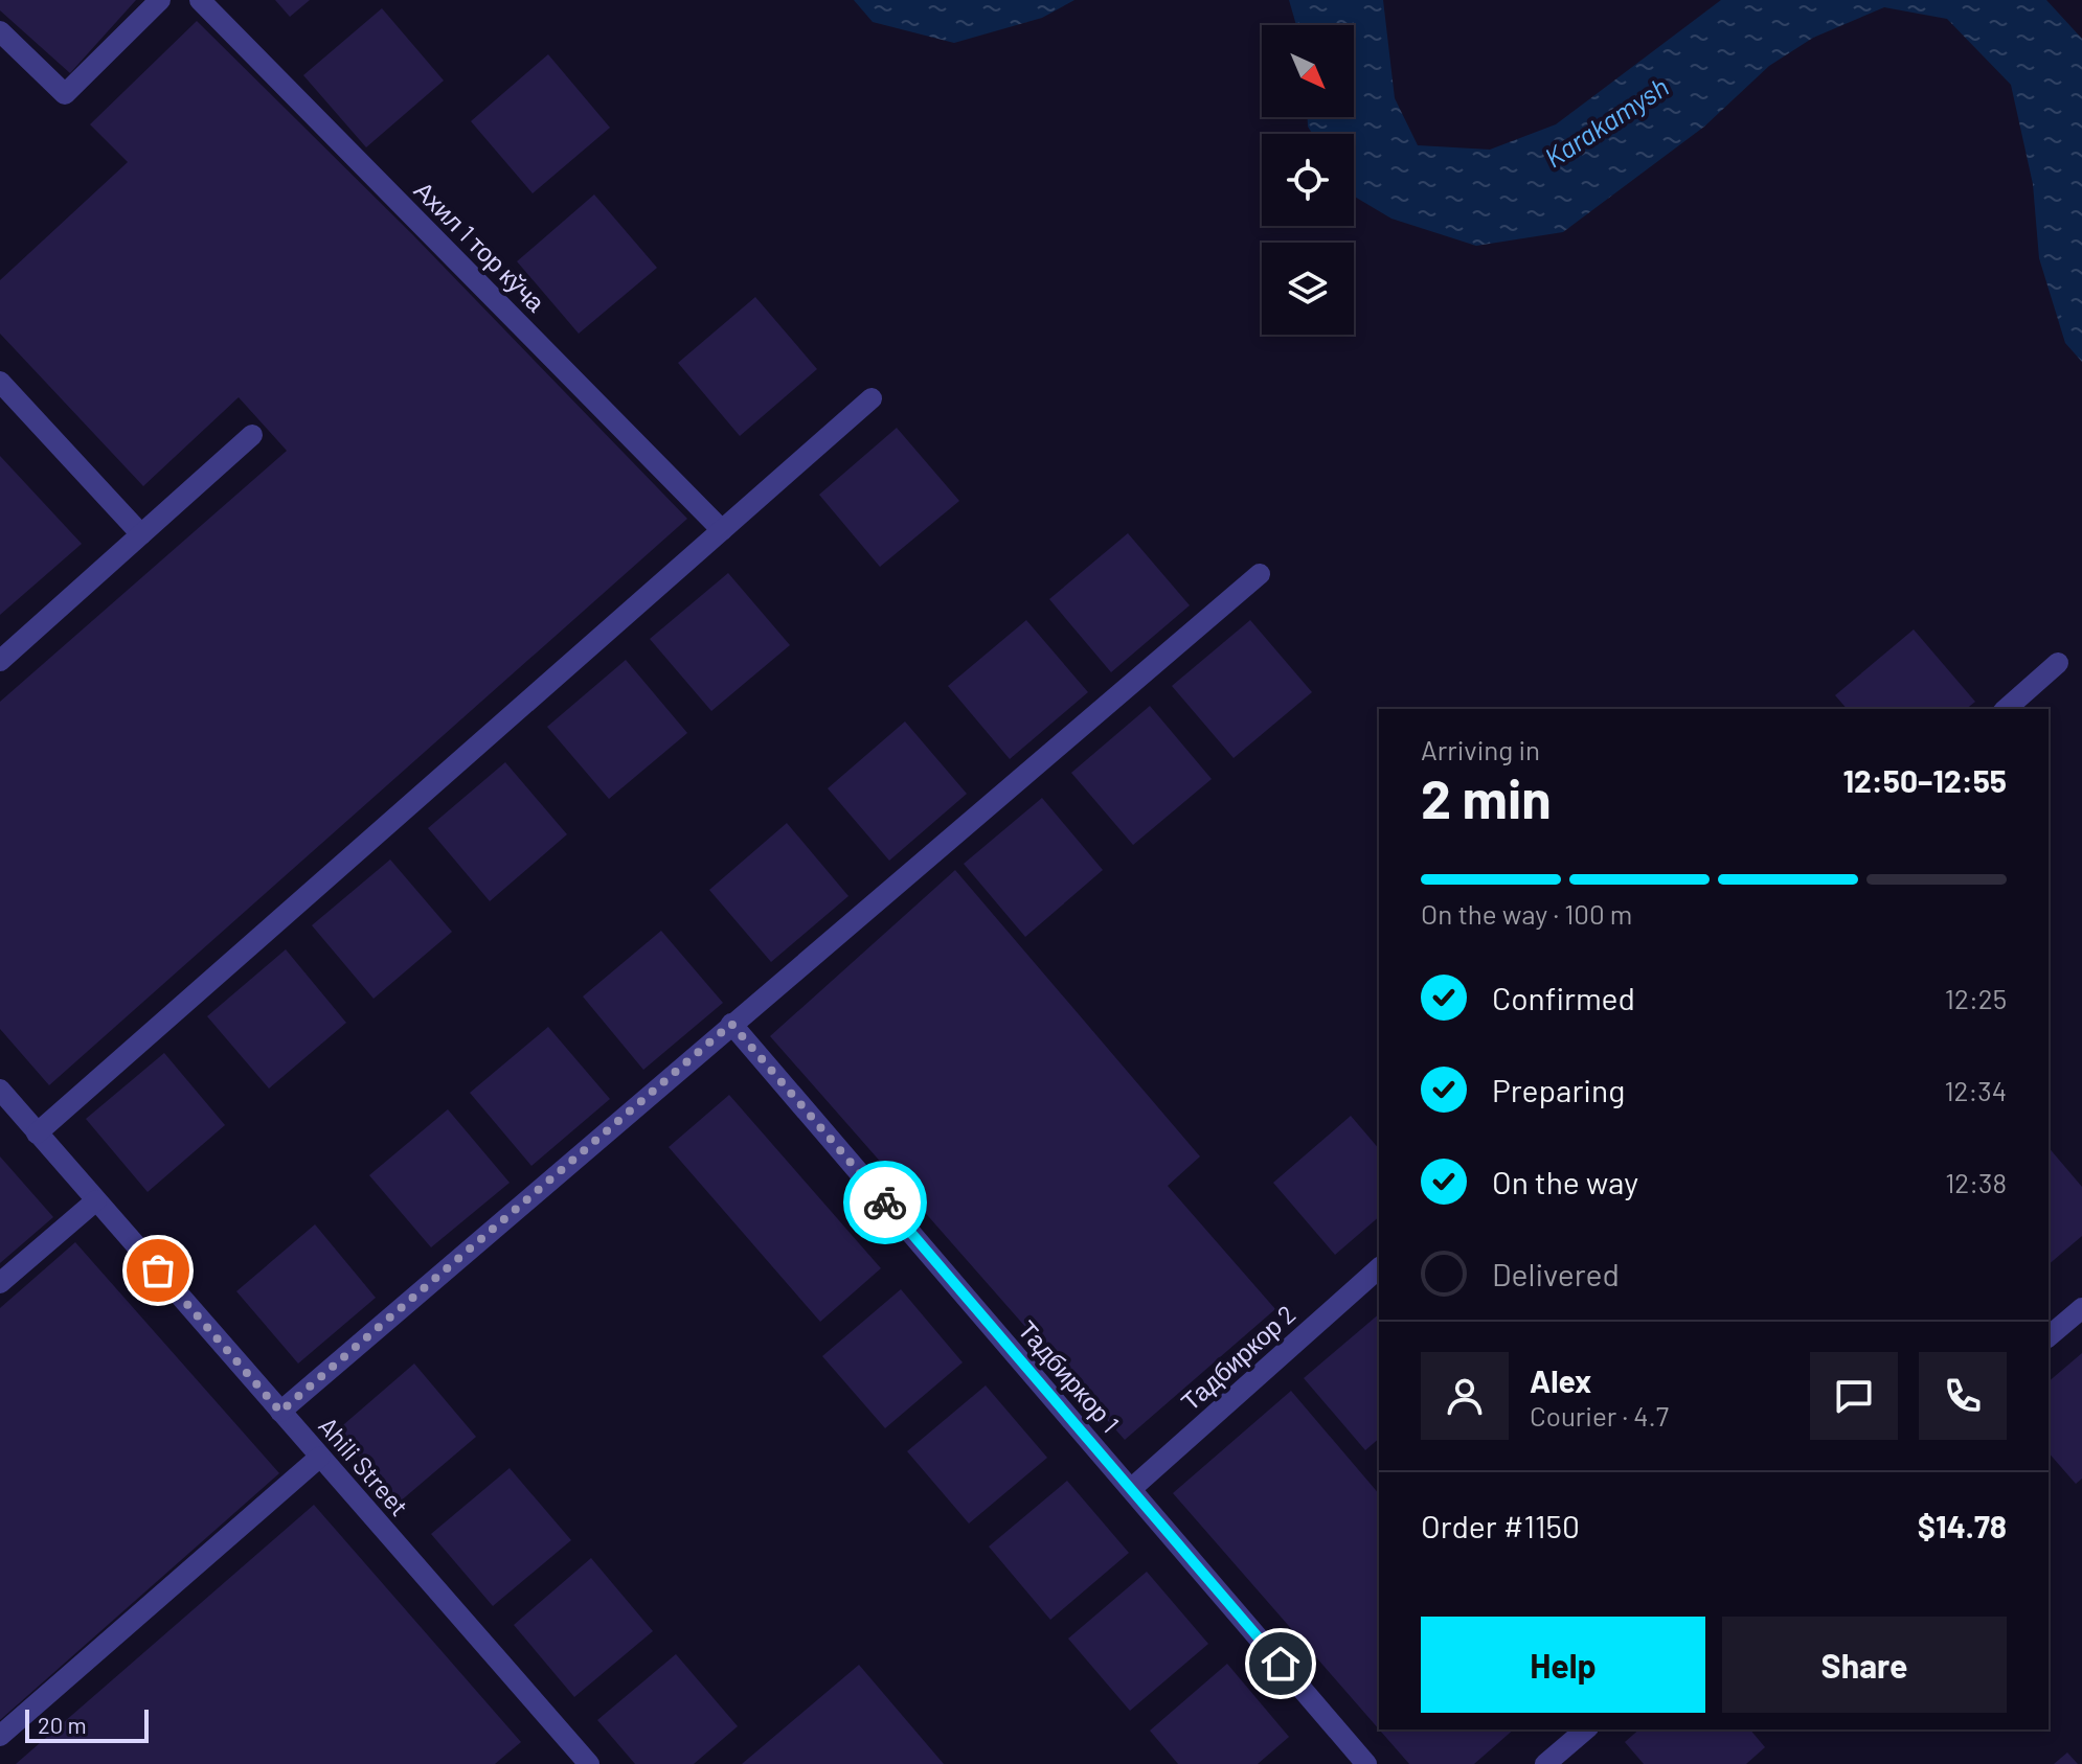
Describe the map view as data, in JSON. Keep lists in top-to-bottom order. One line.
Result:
{"streets":{"street":["Ахил 1 тор кўча","Тадбиркор 2","Тадбиркор 1","Ahili Street"]},"crossings":[["Тадбиркор 2","Тадбиркор 1"]],"water":["Karakamysh"],"scale_bar":"20 m","north":"bottom right","page":{"heading":["2 min","Arriving in","12:50–12:55"],"panel":["Alex","Courier · 4.7","Order #1150","$14.78"],"bar":"On the way · 100 m","list":[["Confirmed","12:25"],["Preparing","12:34"],["On the way","12:38"],"Delivered"],"buttons":["Help","Share"],"scale":"20 m"}}
